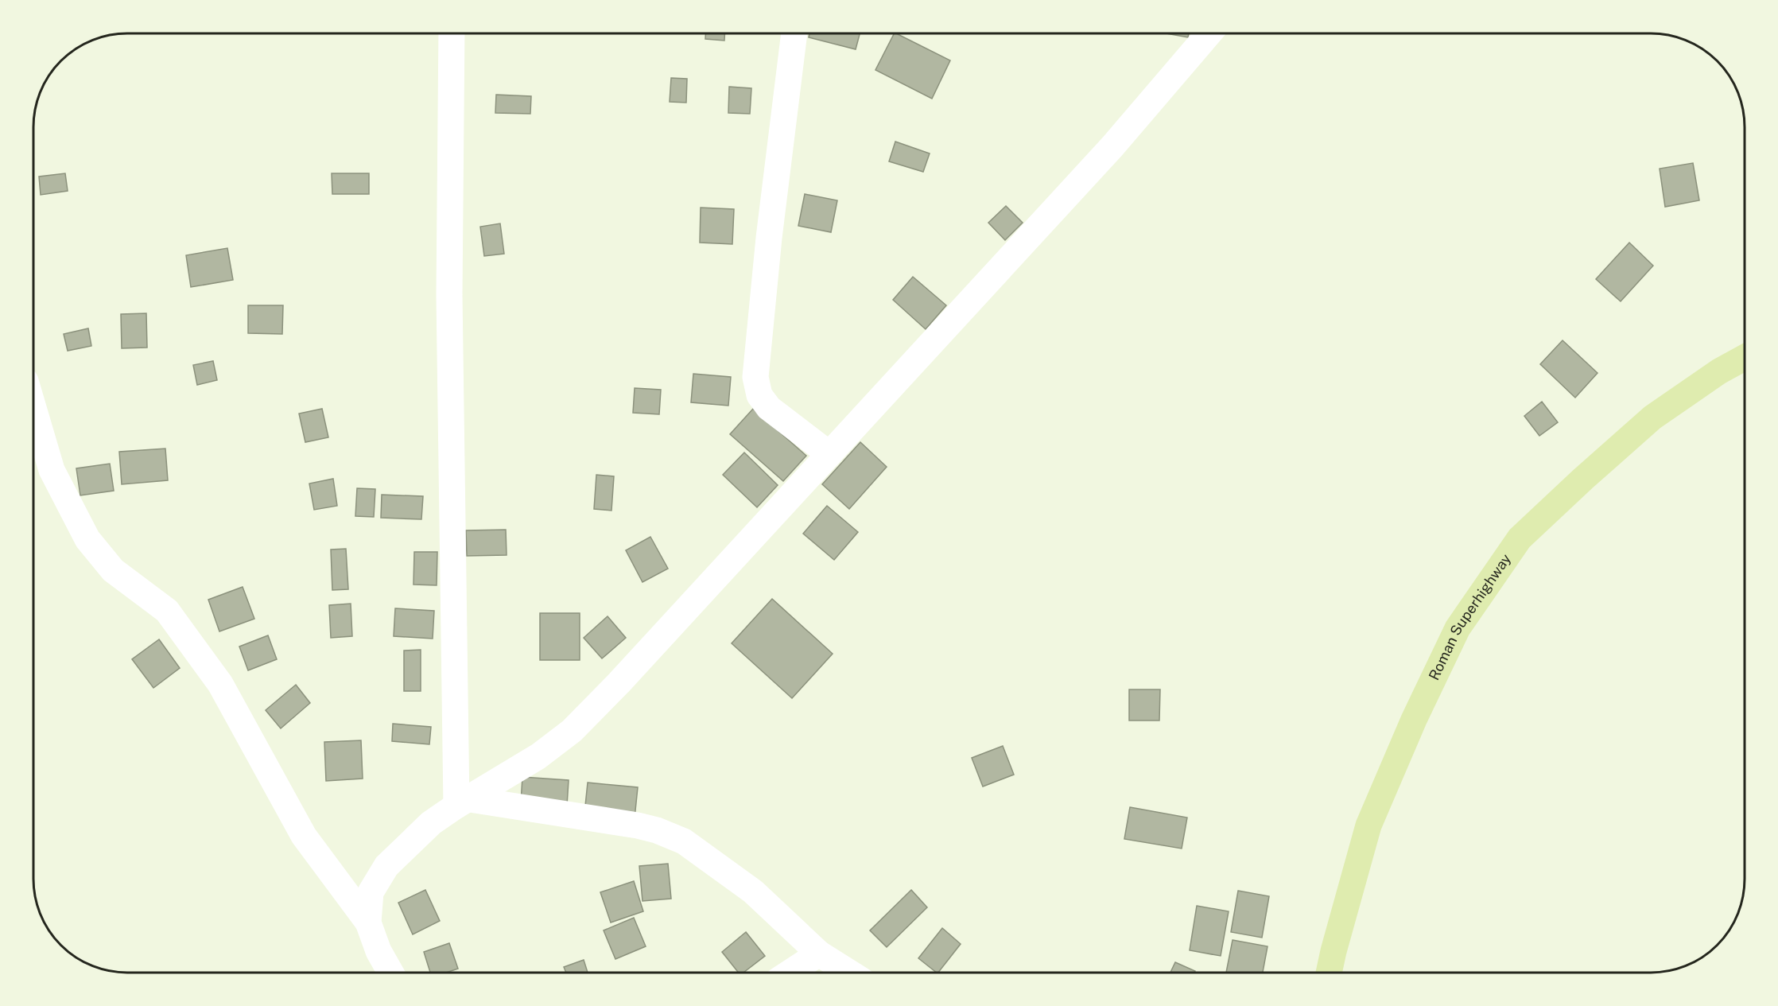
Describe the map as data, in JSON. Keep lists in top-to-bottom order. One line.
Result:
{"streets":{"main road":["Roman Superhighway"]}}
